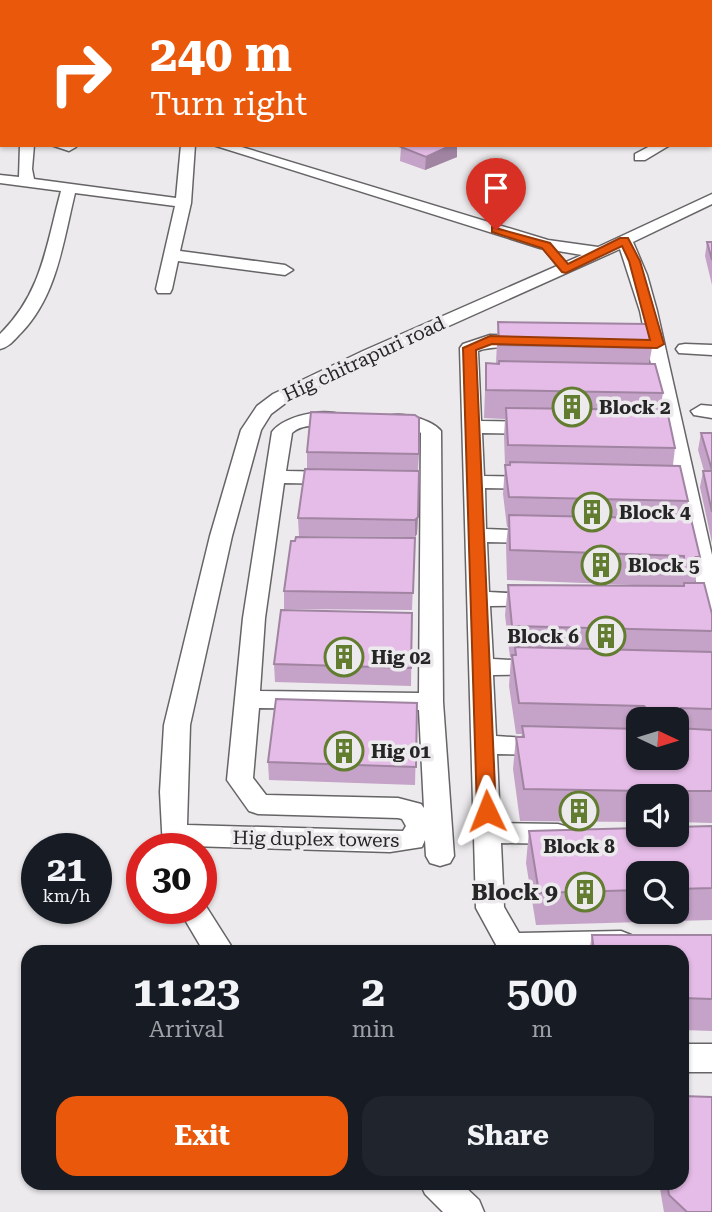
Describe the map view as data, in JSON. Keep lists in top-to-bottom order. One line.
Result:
{"streets":{"street":["Hig chitrapuri road","Hig duplex towers"]},"places":{"building":["Block 2","Block 4","Block 5","Block 6","Hig 02","Hig 01","Block 8","Block 9"]},"north":"right","page":{"turn":["240 m","Turn right"],"speed":"21 km/h","limit":"30","eta":["11:23","Arrival","2","min","500","m"],"buttons":["Exit","Share"]}}
